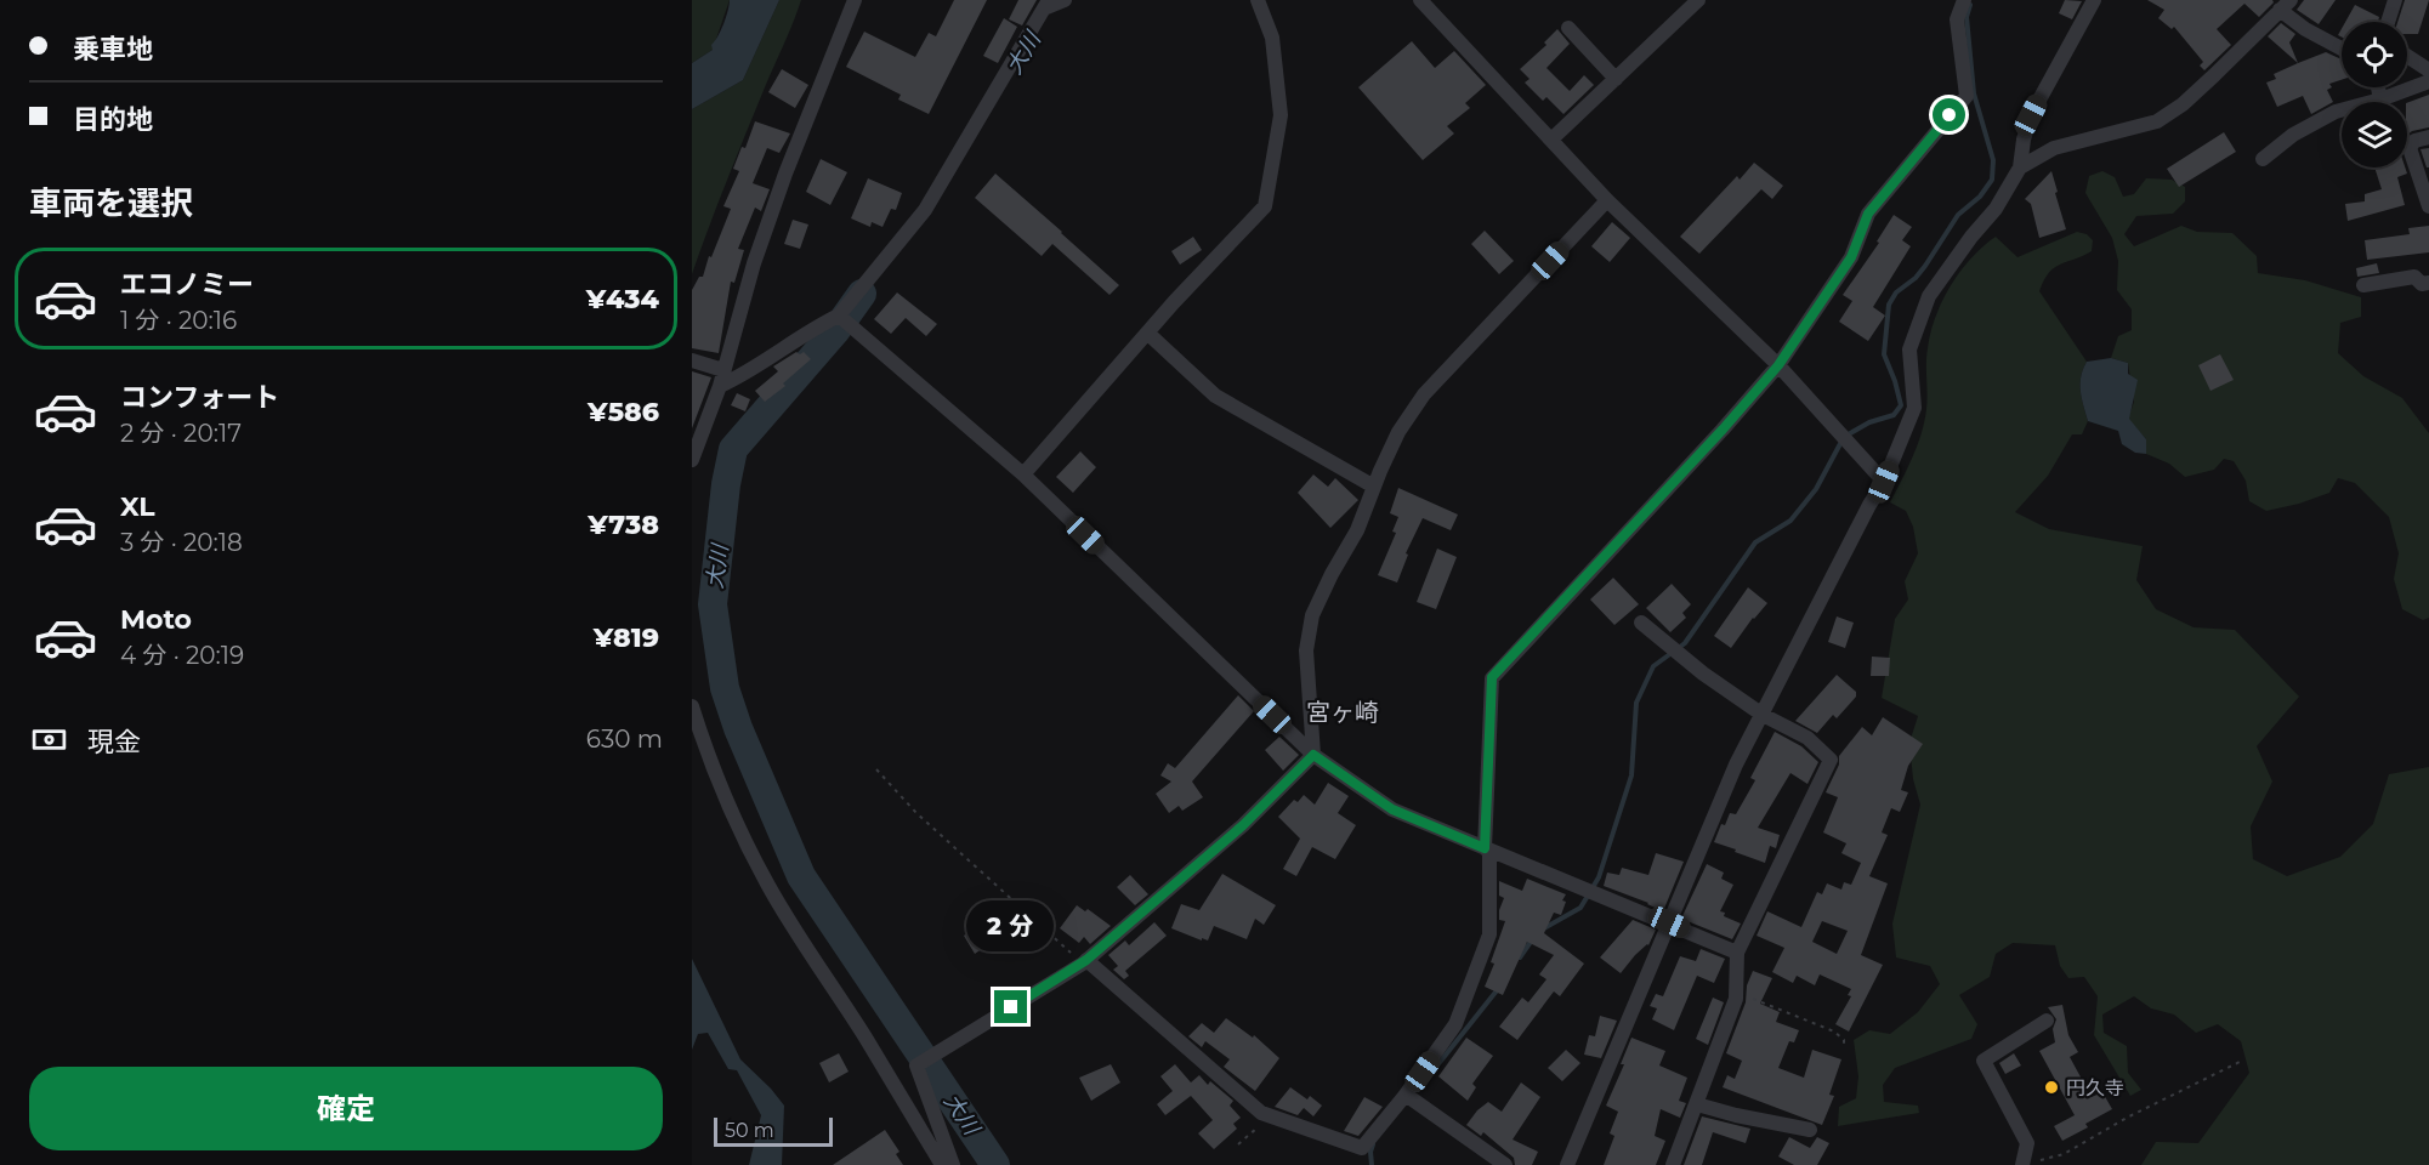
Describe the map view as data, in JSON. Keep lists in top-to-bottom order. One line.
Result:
{"districts":["宮ヶ崎"],"water":["大川"],"places":["円久寺"],"scale_bar":"50 m","page":{"banner":["乗車地","目的地"],"heading":"車両を選択","list":[{"name":"エコノミー","note":"1 分 · 20:16","value":"¥434"},{"name":"コンフォート","note":"2 分 · 20:17","value":"¥586"},{"name":"XL","note":"3 分 · 20:18","value":"¥738"},{"name":"Moto","note":"4 分 · 20:19","value":"¥819"}],"pay":["現金","630 m"],"bubble":"2 分","buttons":"確定","scale":"50 m"}}
